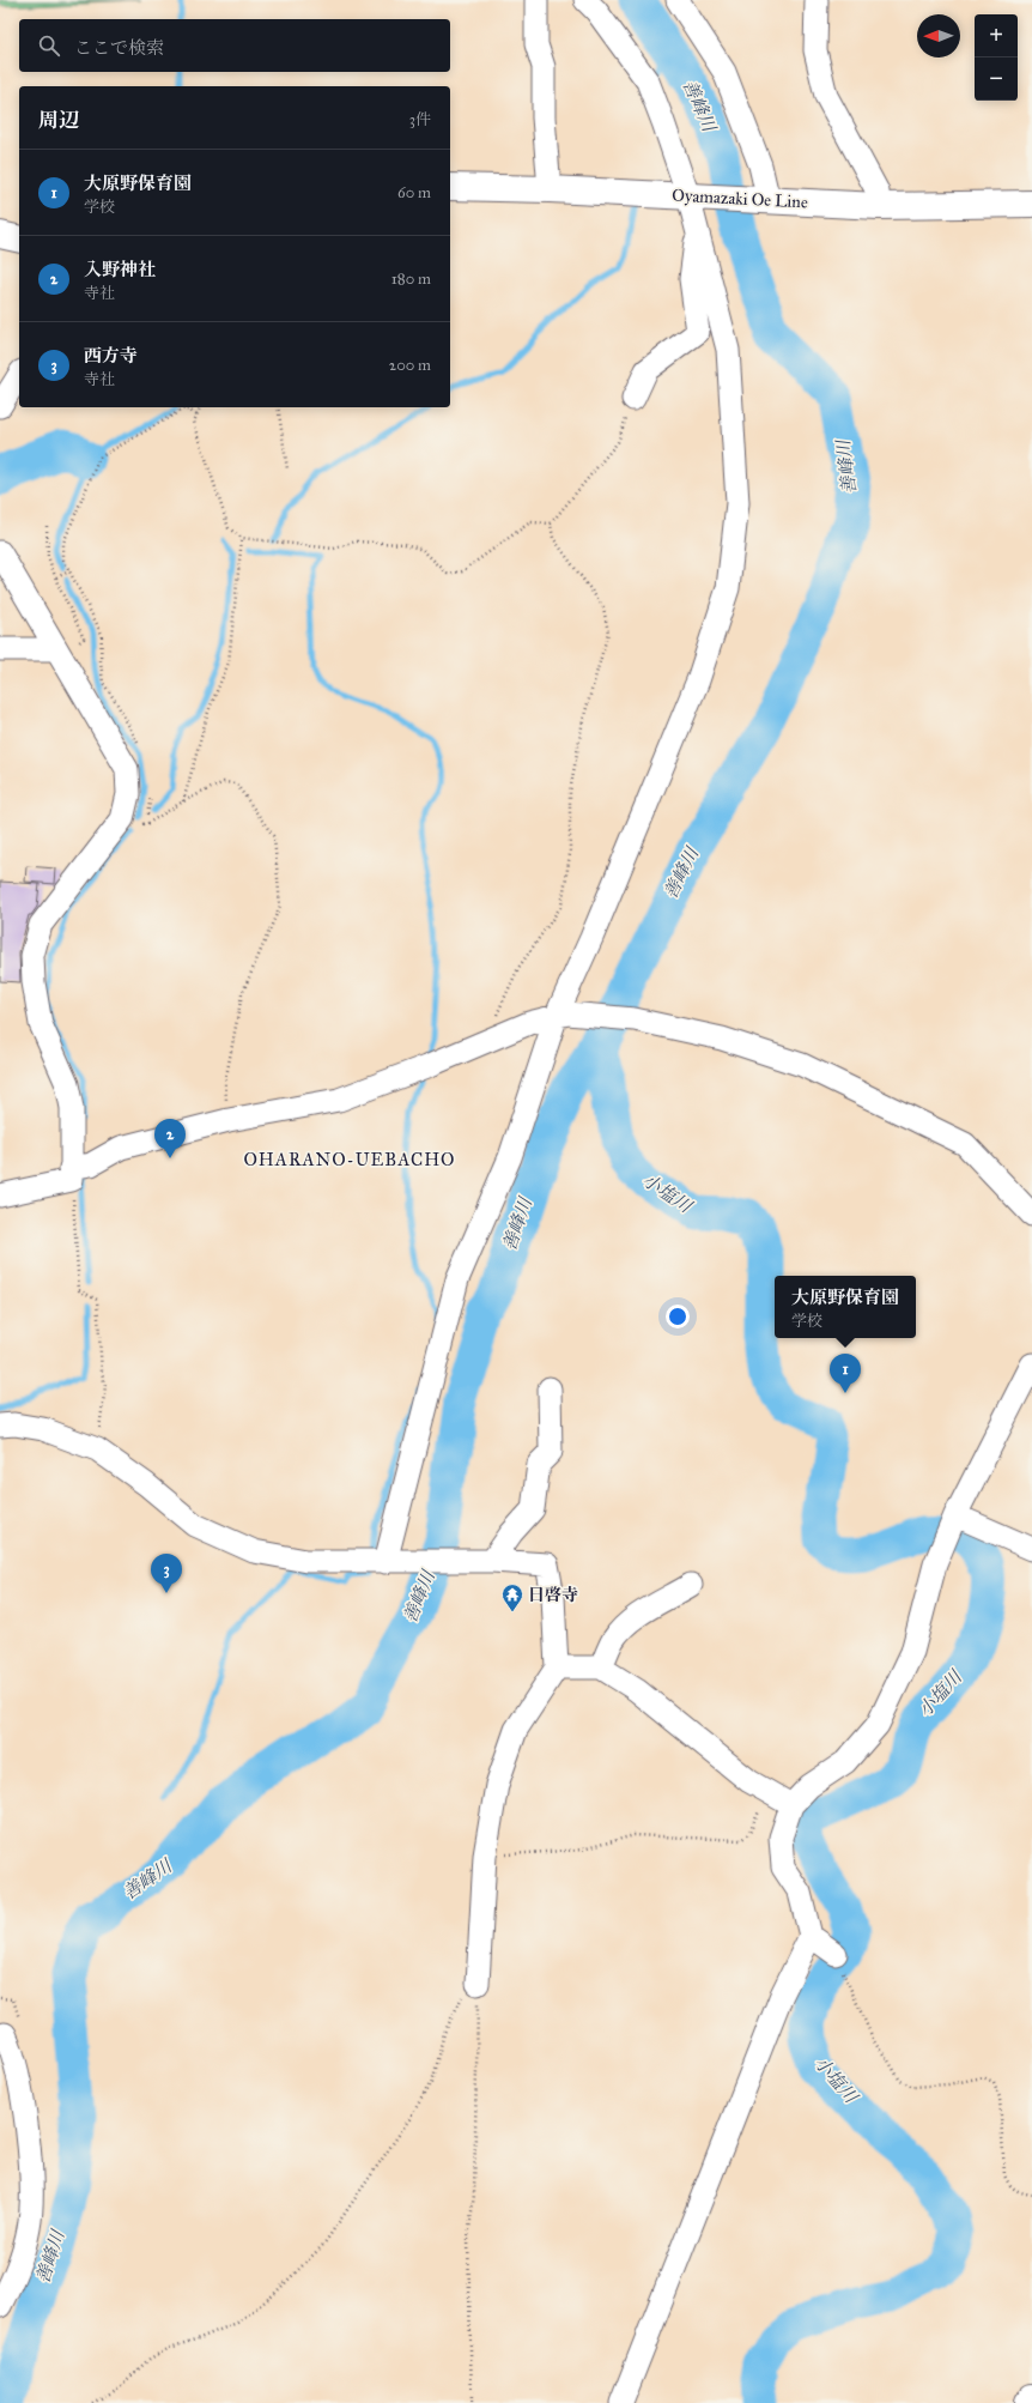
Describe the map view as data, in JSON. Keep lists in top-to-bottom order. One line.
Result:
{"streets":{"main road":["Oyamazaki Oe Line"]},"districts":["OHARANO-UEBACHO"],"water":["善峰川","小塩川"],"places":{"temple":["日啓寺"]},"north":"left","page":{"map_buttons":["+","−"],"search":"ここで検索","heading":["周辺","3件"],"list":[{"mark":"1","name":"大原野保育園","note":"学校","value":"60 m"},{"mark":"2","name":"入野神社","note":"寺社","value":"180 m"},{"mark":"3","name":"西方寺","note":"寺社","value":"200 m"}],"pins":["2","1","3"],"popup":["大原野保育園","学校"]}}
